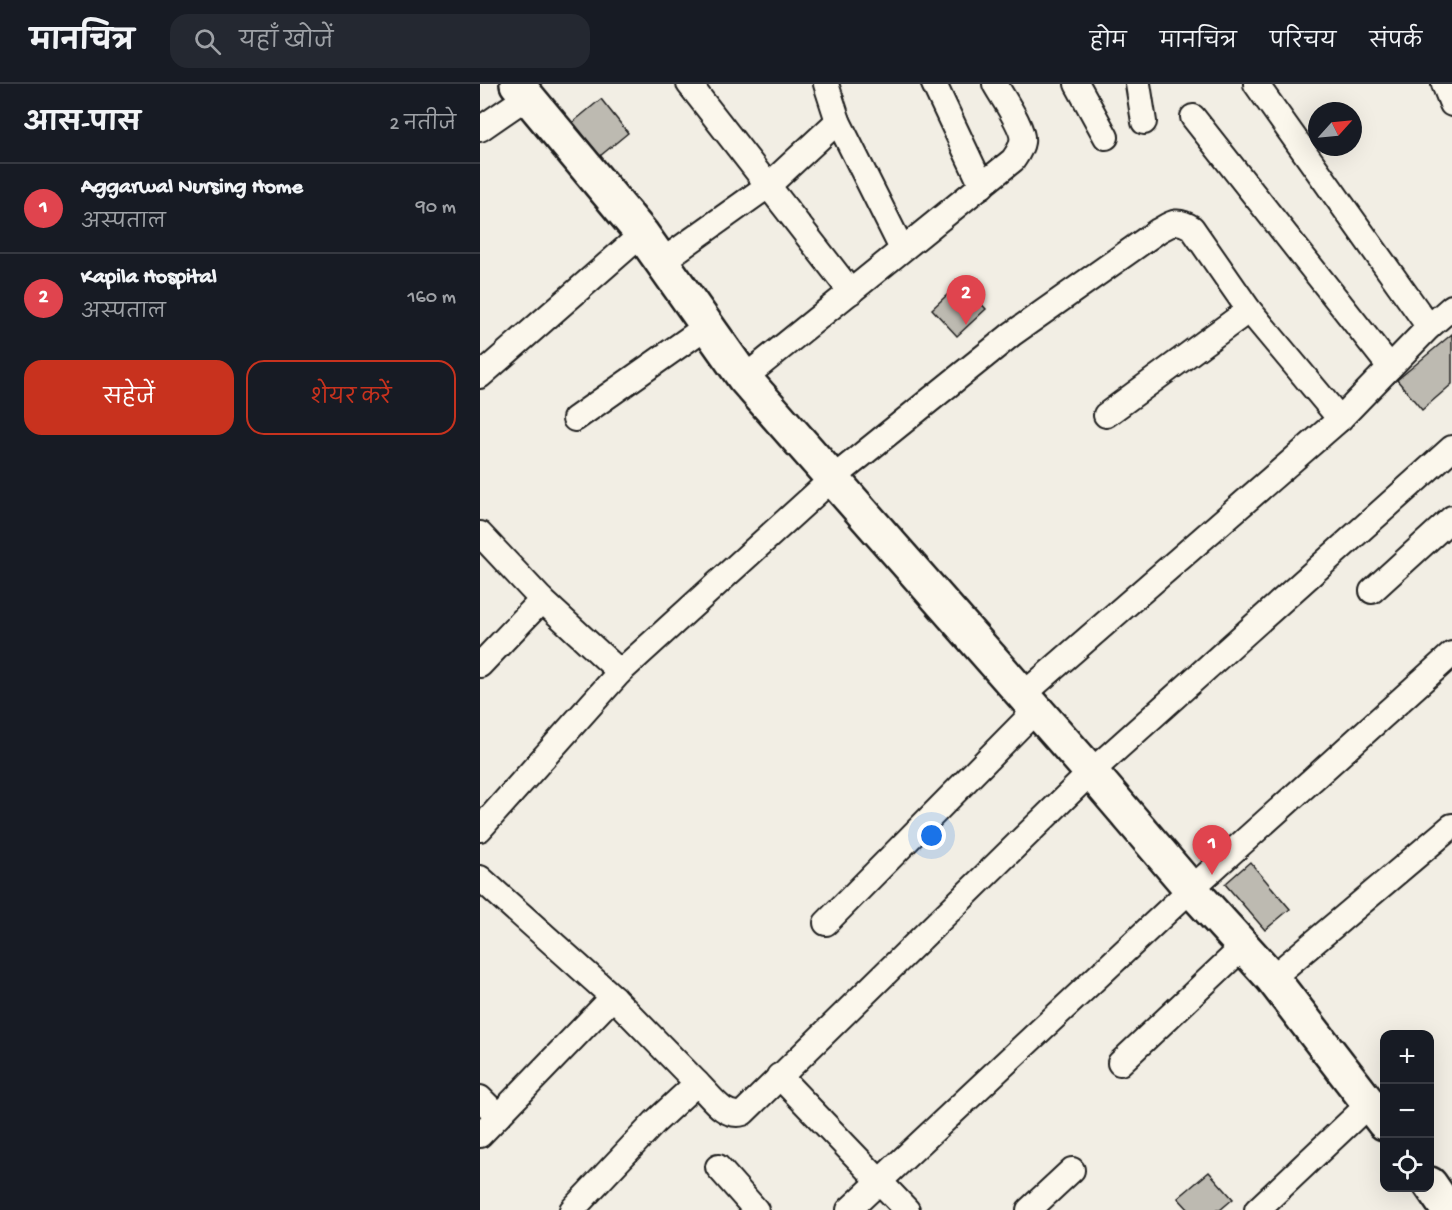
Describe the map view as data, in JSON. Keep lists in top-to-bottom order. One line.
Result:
{"north":"top right","page":{"header":"मानचित्र","search":"यहाँ खोजें","nav":["होम","मानचित्र","परिचय","संपर्क"],"heading":["आस-पास","2 नतीजे"],"list":[{"mark":"1","name":"Aggarwal Nursing Home","note":"अस्पताल","value":"90 m"},{"mark":"2","name":"Kapila Hospital","note":"अस्पताल","value":"160 m"}],"pins":["2","1"],"buttons":["सहेजें","शेयर करें"],"map_buttons":["+","−"]}}
